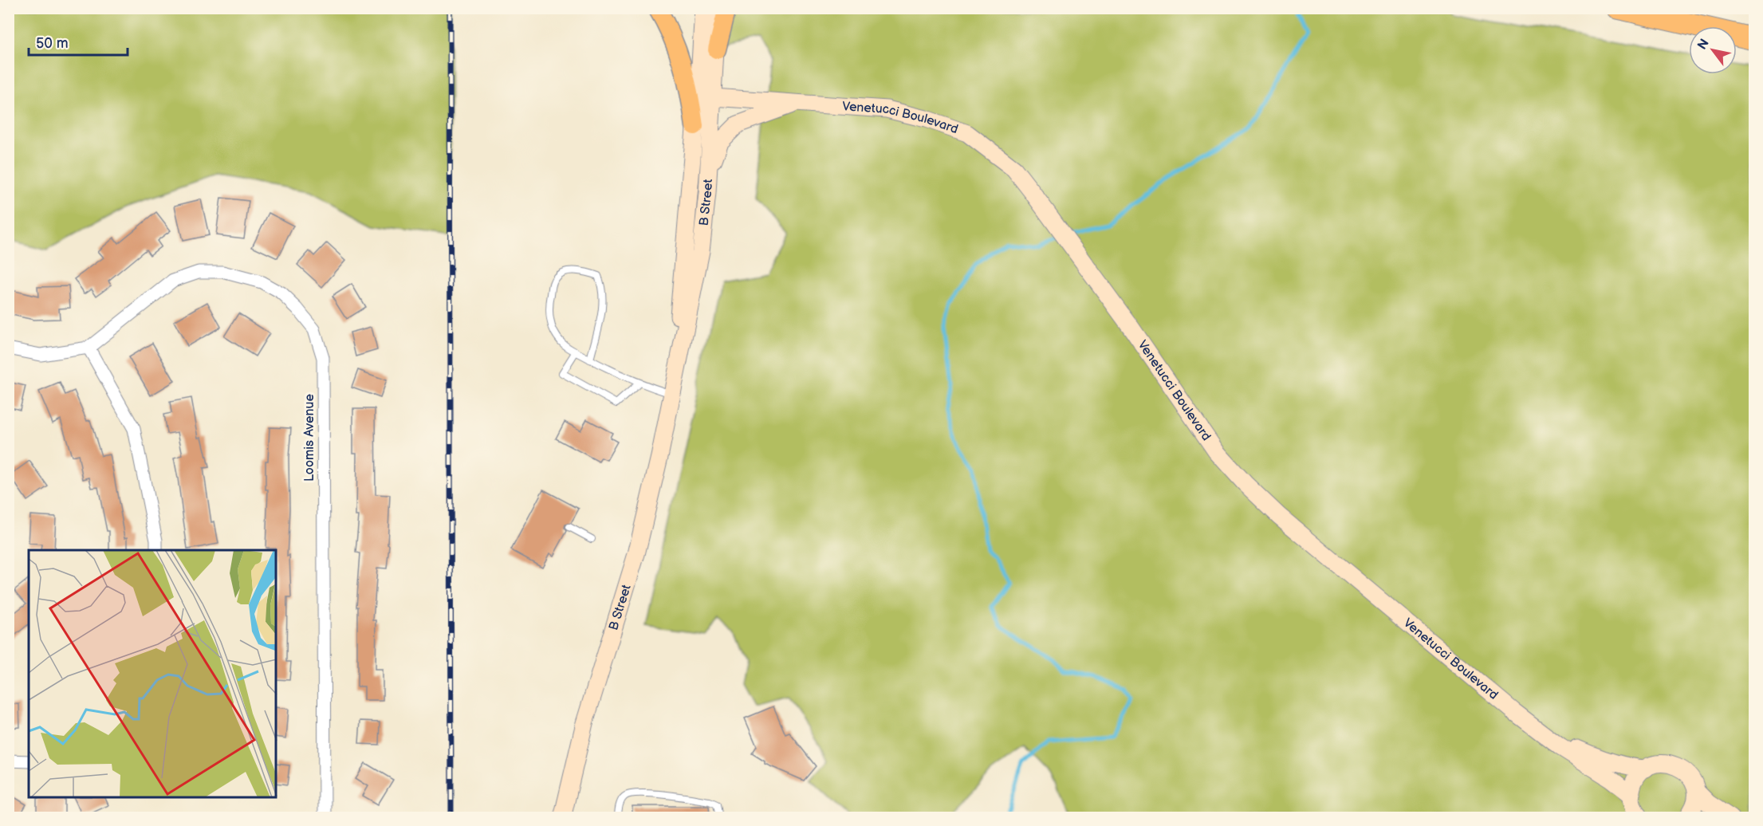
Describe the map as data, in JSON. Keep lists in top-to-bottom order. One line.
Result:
{"streets":{"street":["Venetucci Boulevard","B Street","Loomis Avenue"]},"crossings":[["Venetucci Boulevard","B Street"]],"scale_bar":"50 m","north":"top left"}
